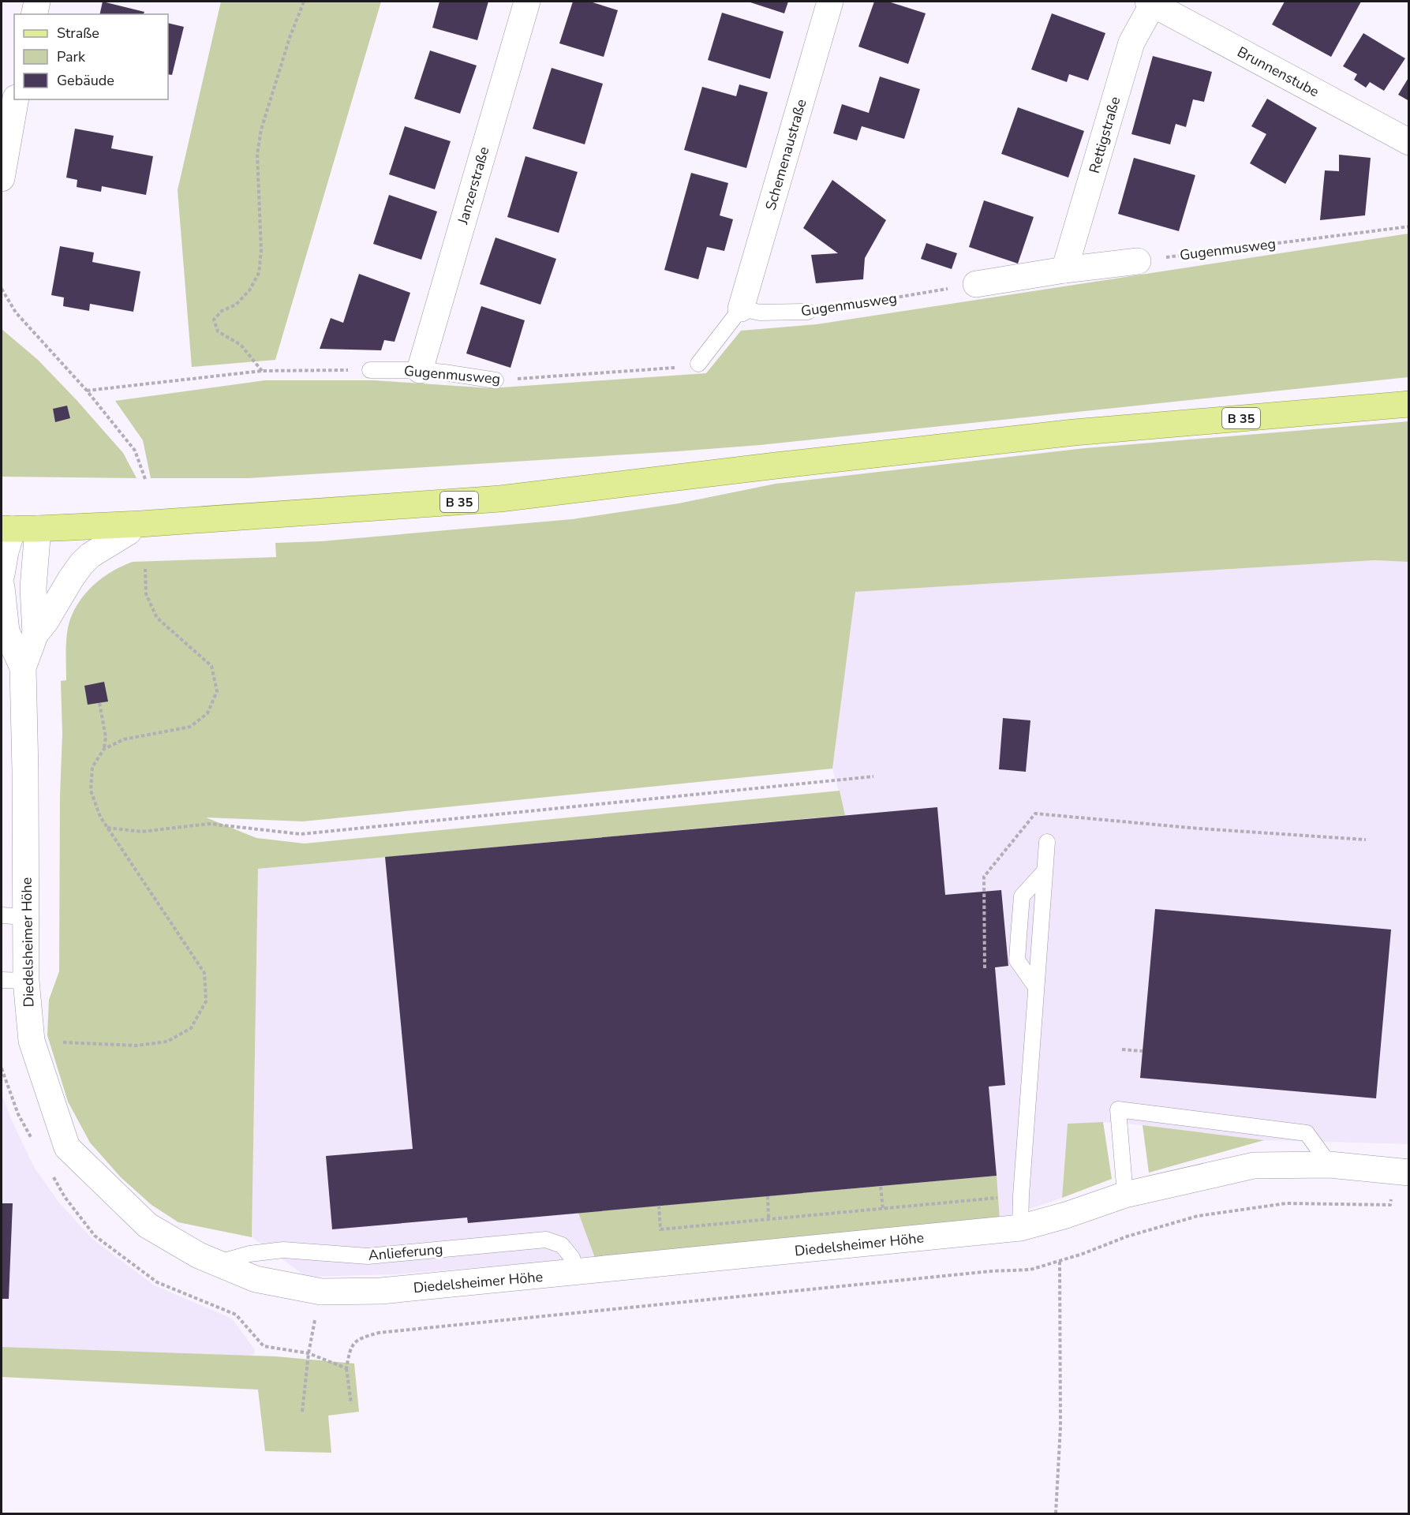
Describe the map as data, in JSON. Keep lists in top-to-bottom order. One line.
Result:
{"streets":{"main road":["B 35"],"street":["Brunnenstube","Rettigstraße","Schemenaustraße","Janzerstraße","Diedelsheimer Höhe"],"lane":["Gugenmusweg","Anlieferung"]},"crossings":[["Brunnenstube","Rettigstraße"],["Schemenaustraße","Gugenmusweg"],["Janzerstraße","Gugenmusweg"],["Diedelsheimer Höhe","Anlieferung"]],"legend":["Straße","Park","Gebäude"]}
